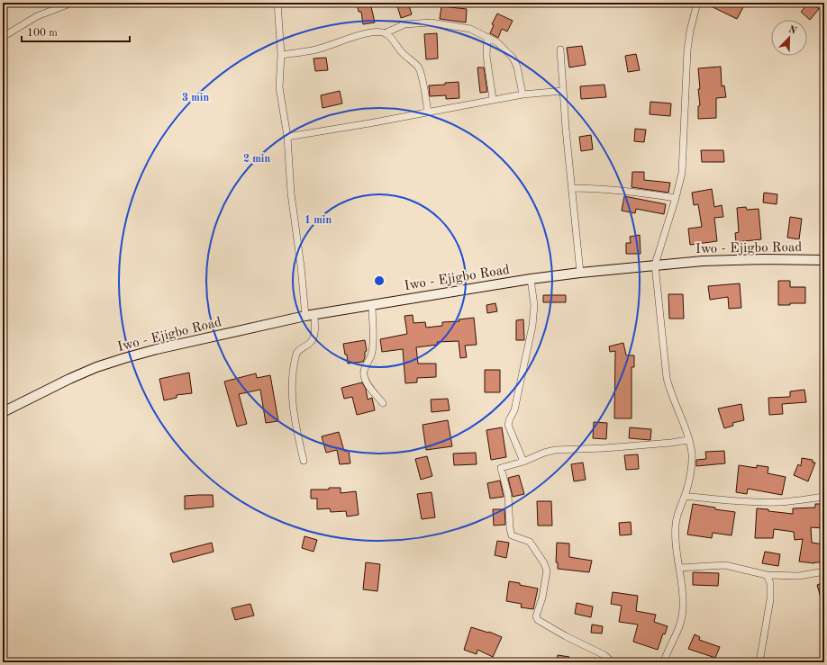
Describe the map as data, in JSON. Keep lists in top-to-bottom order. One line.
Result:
{"streets":{"main road":["Iwo - Ejigbo Road"]},"scale_bar":"100 m","north":"top right","rings":["3 min","2 min","1 min"]}
